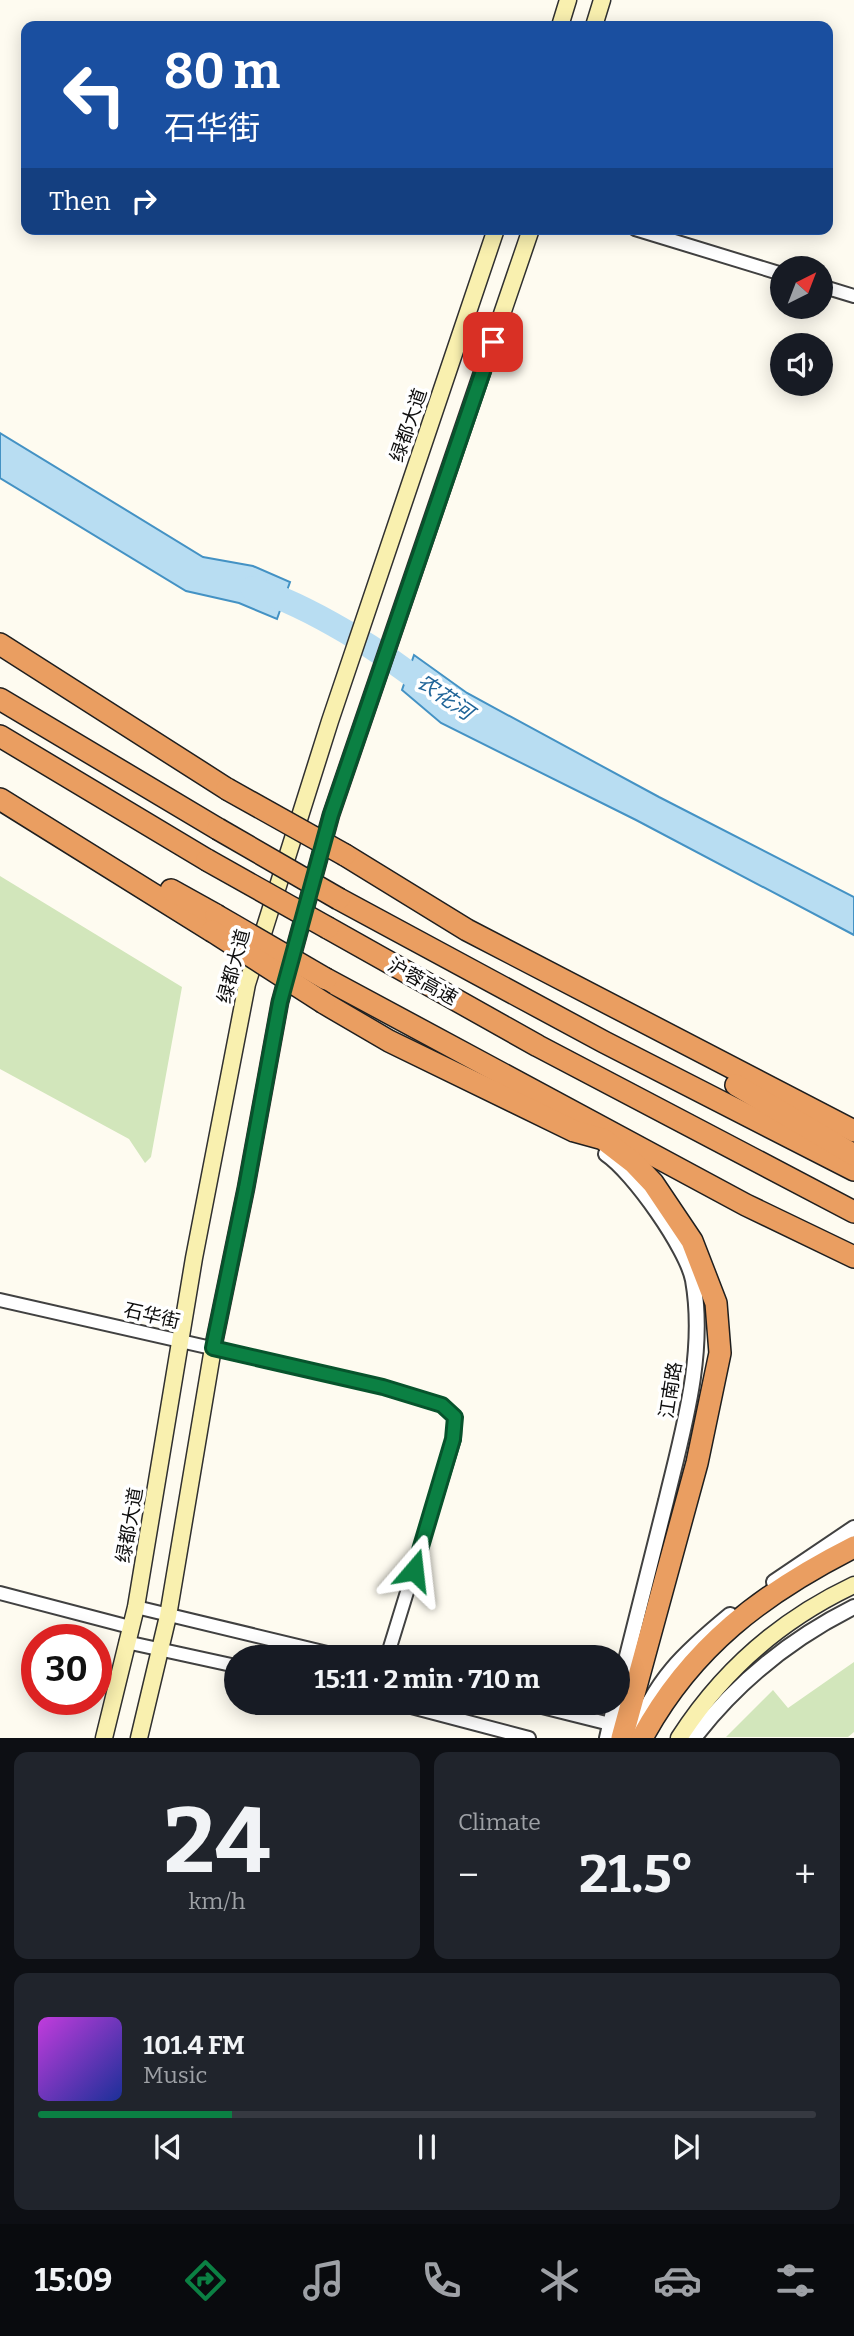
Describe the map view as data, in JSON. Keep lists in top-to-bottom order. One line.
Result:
{"streets":{"highway":["沪蓉高速"],"main road":["绿都大道"],"street":["石华街","江南路"]},"crossings":[["绿都大道","石华街"]],"water":["农花河"],"north":"top right","page":{"turn":["80 m","石华街"],"then":"Then","limit":"30","trip":"15:11 · 2 min · 710 m","tile":[["24","km/h"],"Climate"],"heat":["−","21.5°","+"],"song":["101.4 FM","Music"],"tabs":"15:09"}}
